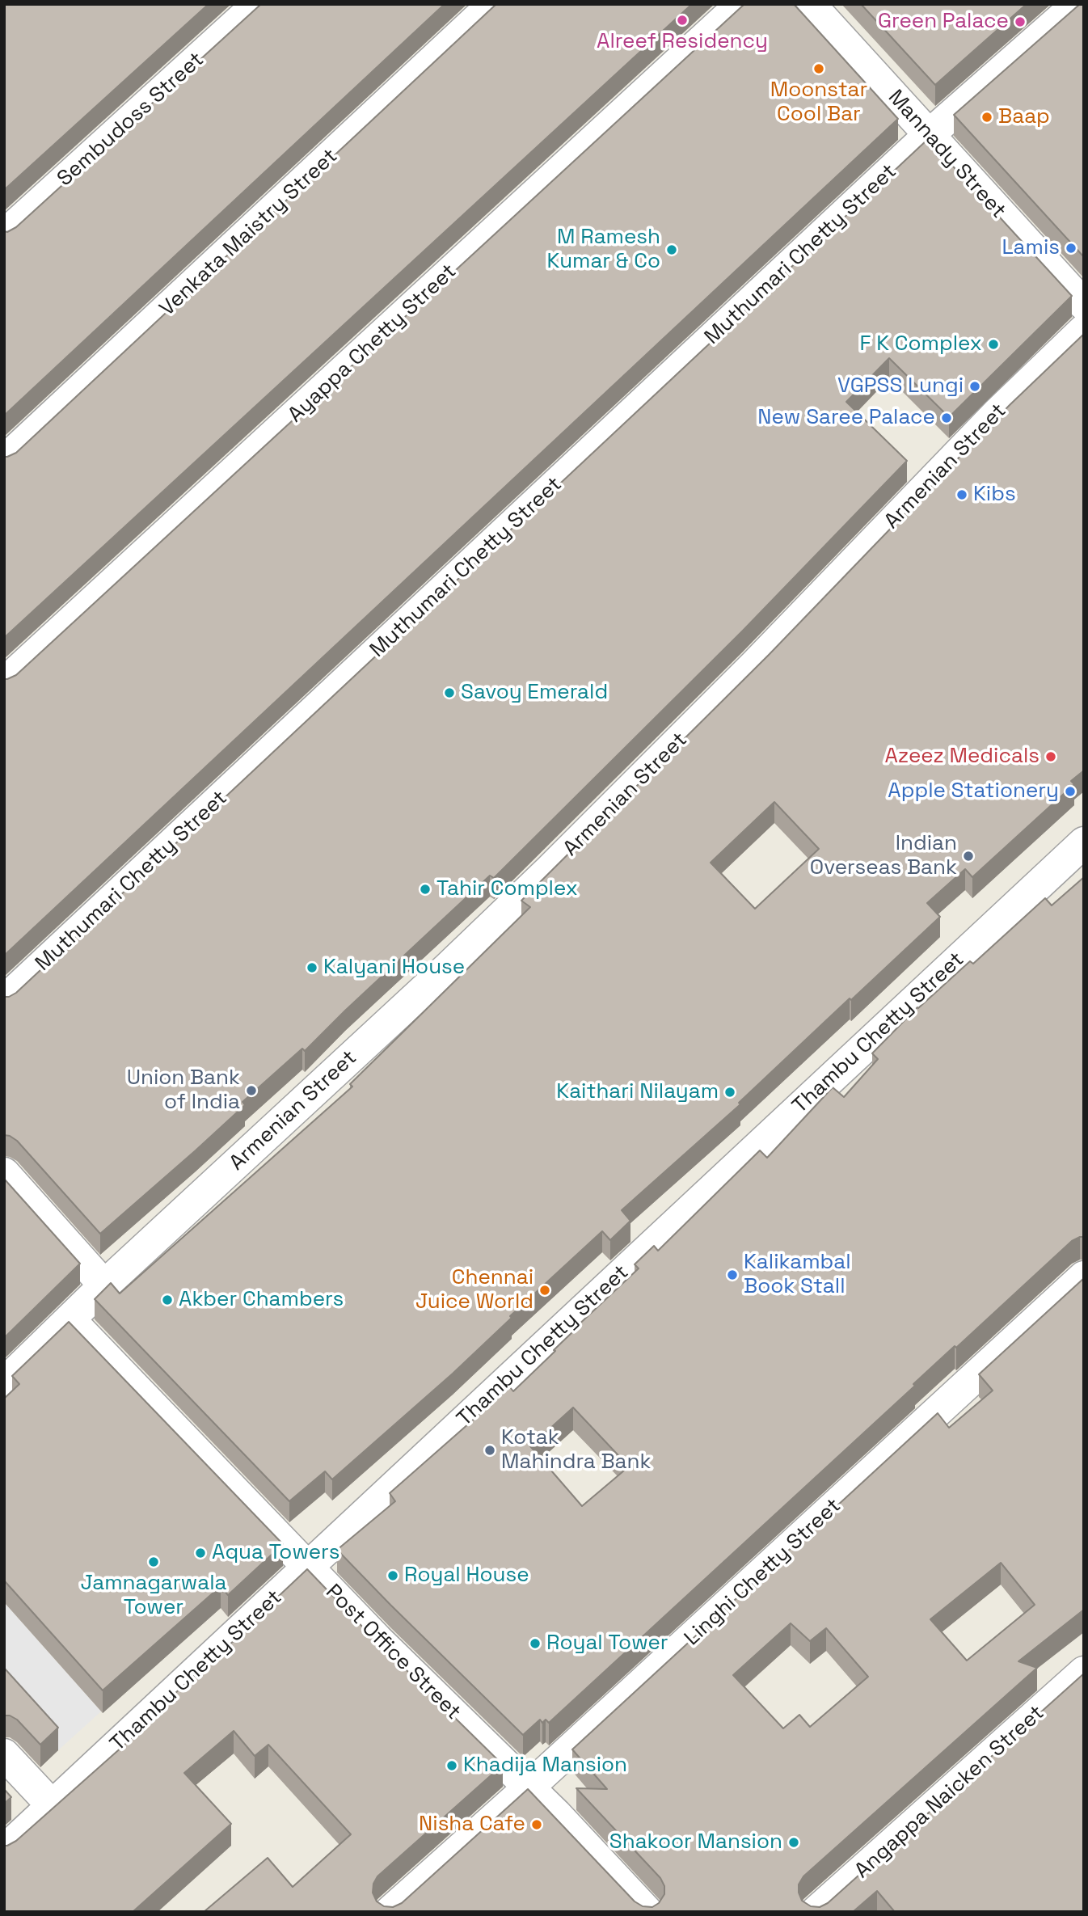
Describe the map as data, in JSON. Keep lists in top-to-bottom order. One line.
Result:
{"streets":{"street":["Sembudoss Street","Mannady Street","Venkata Maistry Street","Muthumari Chetty Street","Ayappa Chetty Street","Armenian Street","Thambu Chetty Street","Linghi Chetty Street","Post Office Street","Angappa Naicken Street"]},"crossings":[["Mannady Street","Muthumari Chetty Street"],["Armenian Street","Post Office Street"],["Thambu Chetty Street","Post Office Street"],["Linghi Chetty Street","Post Office Street"]],"places":["Alreef Residency","Green Palace","Moonstar Cool Bar","Baap","Lamis","M Ramesh Kumar & Co","F K Complex","VGPSS Lungi","New Saree Palace","Kibs","Savoy Emerald","Azeez Medicals","Apple Stationery","Indian Overseas Bank","Tahir Complex","Kalyani House","Union Bank of India","Kaithari Nilayam","Kalikambal Book Stall","Chennai Juice World","Akber Chambers","Kotak Mahindra Bank","Aqua Towers","Jamnagarwala Tower","Royal House","Royal Tower","Khadija Mansion","Nisha Cafe","Shakoor Mansion"]}
